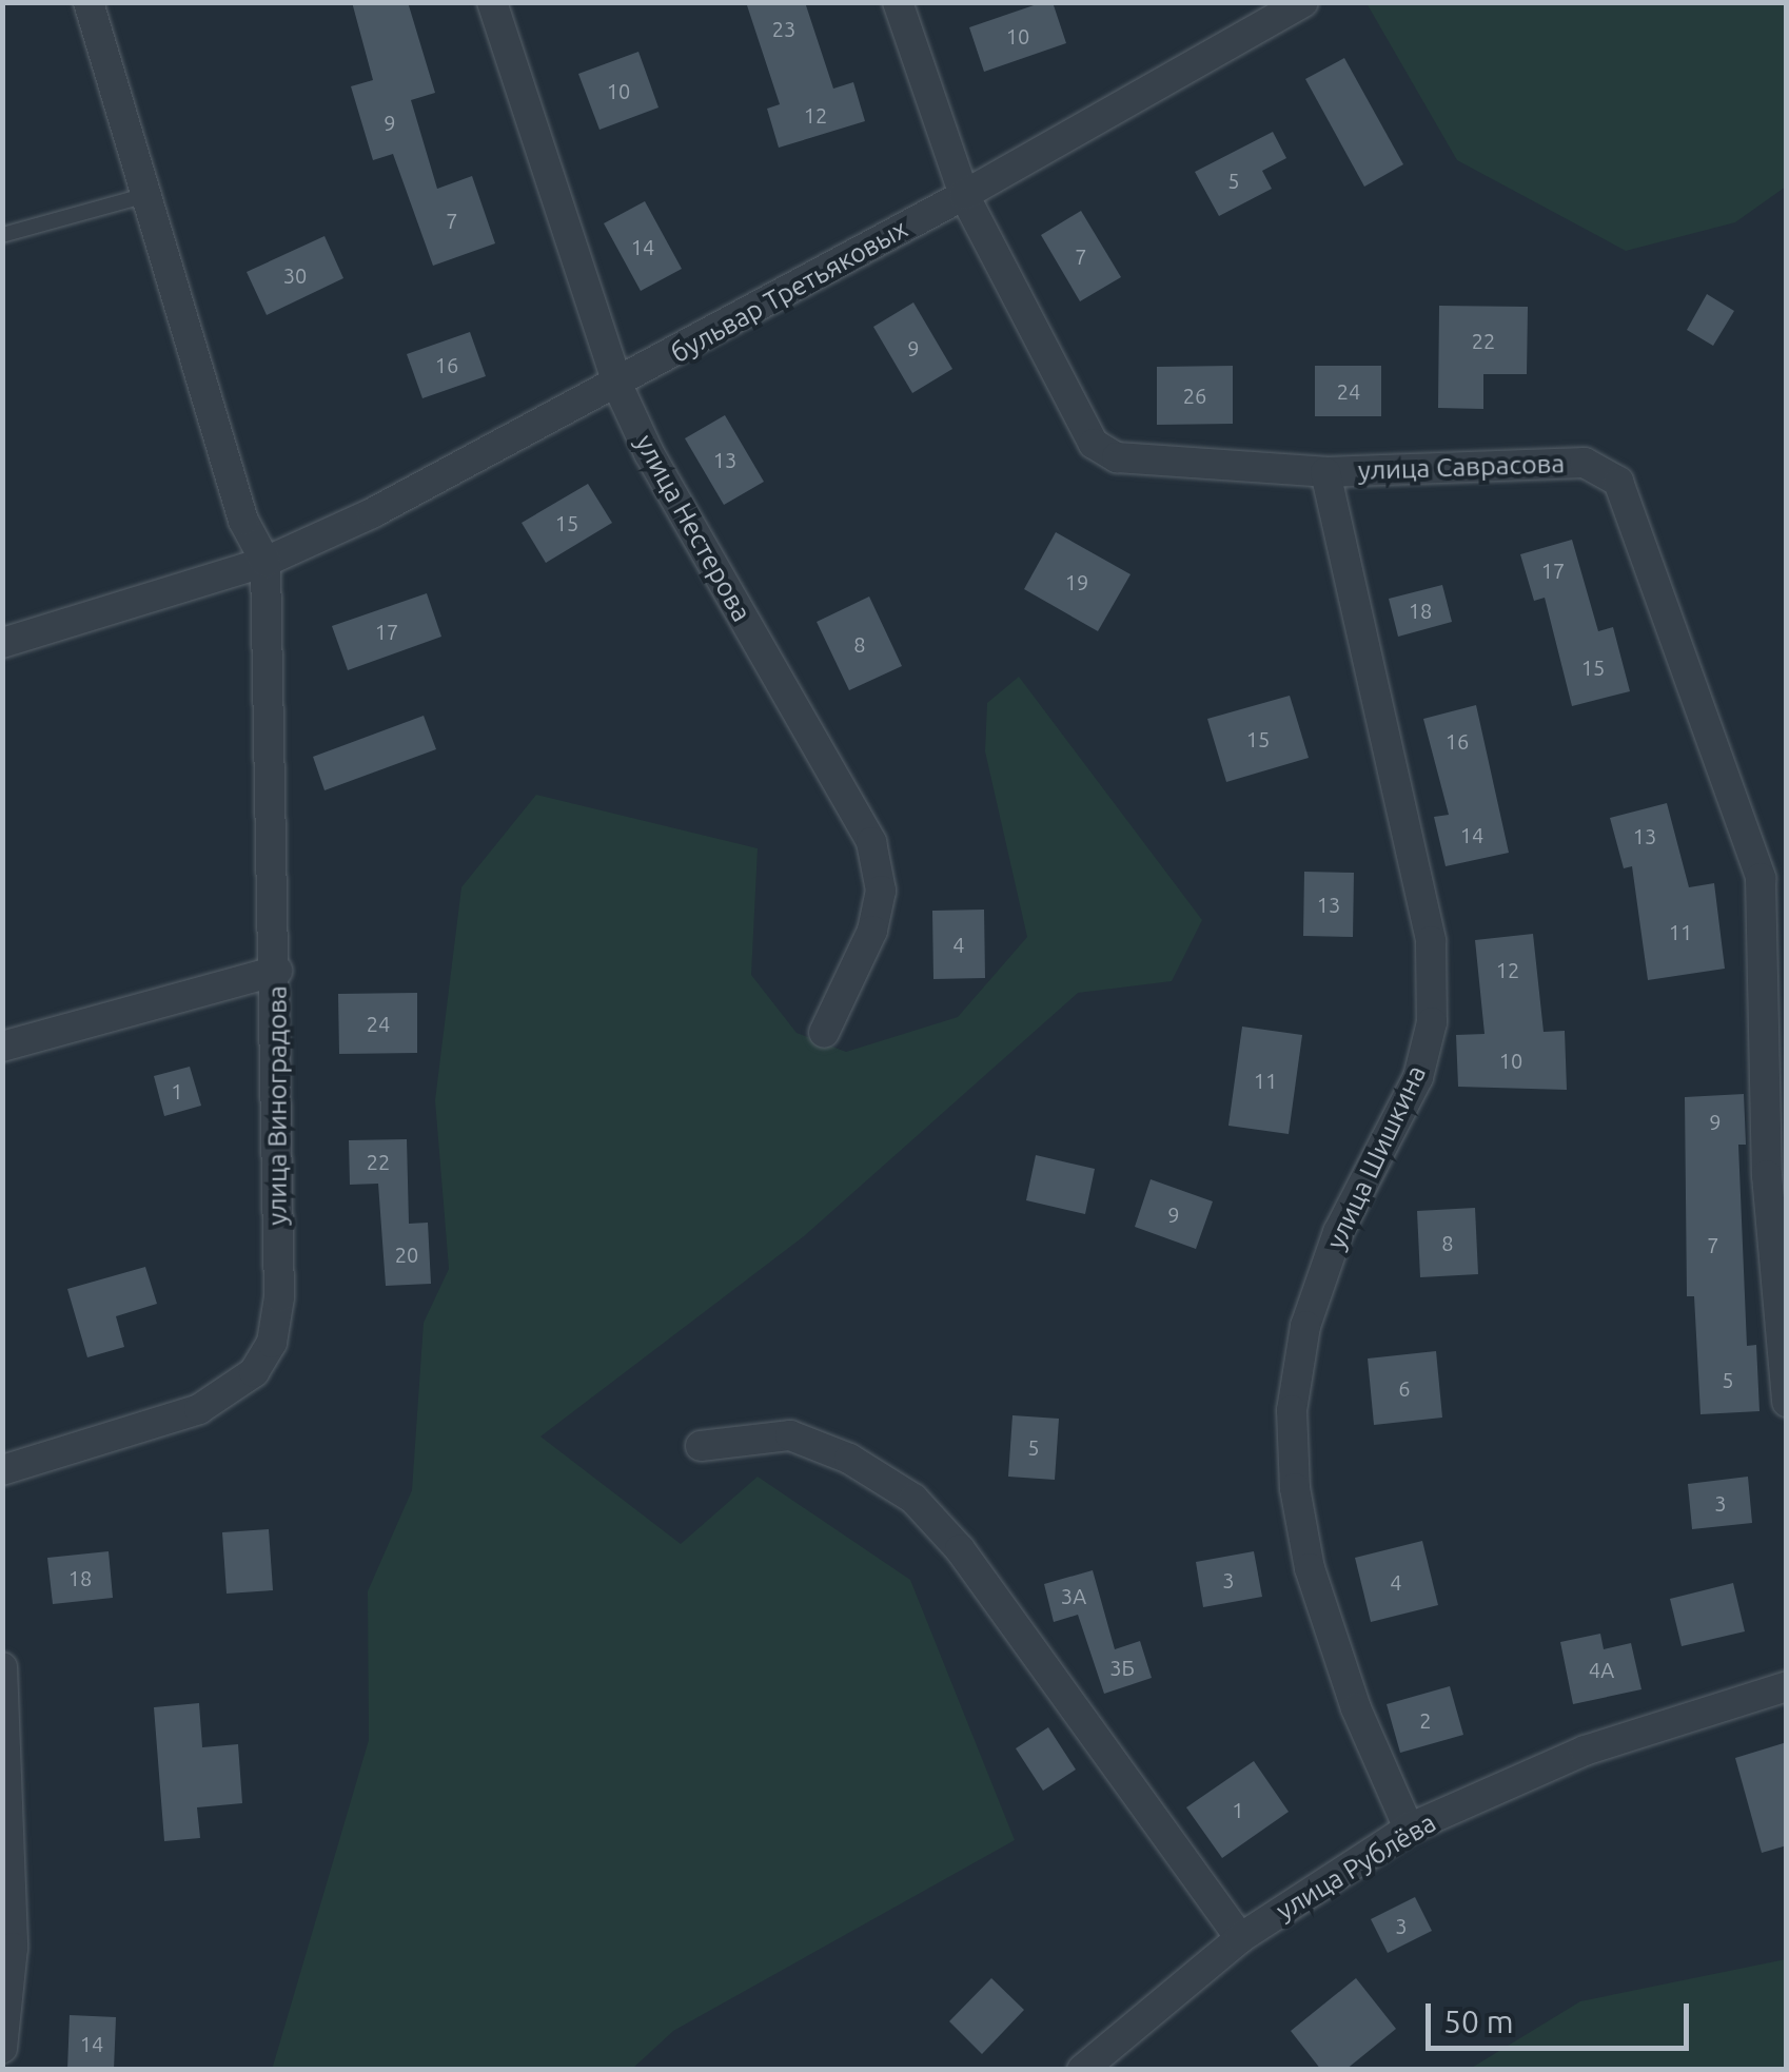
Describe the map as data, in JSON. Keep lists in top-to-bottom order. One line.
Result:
{"streets":{"street":["бульвар Третьяковых","улица Саврасова","улица Нестерова","улица Виноградова","улица Шишкина","улица Рублёва"]},"crossings":[["бульвар Третьяковых","улица Саврасова"],["бульвар Третьяковых","улица Нестерова"],["бульвар Третьяковых","улица Виноградова"],["улица Саврасова","улица Шишкина"],["улица Шишкина","улица Рублёва"]],"house_numbers":["23","10","10","12","9","5","7","14","7","30","22","9","16","24","26","13","15","17","19","18","17","8","15","15","16","14","13","13","11","4","12","24","10","11","1","9","22","9","8","7","20","5","6","5","3","18","3","4","3А","3Б","4А","2","1","3","14"],"scale_bar":"50 m"}
